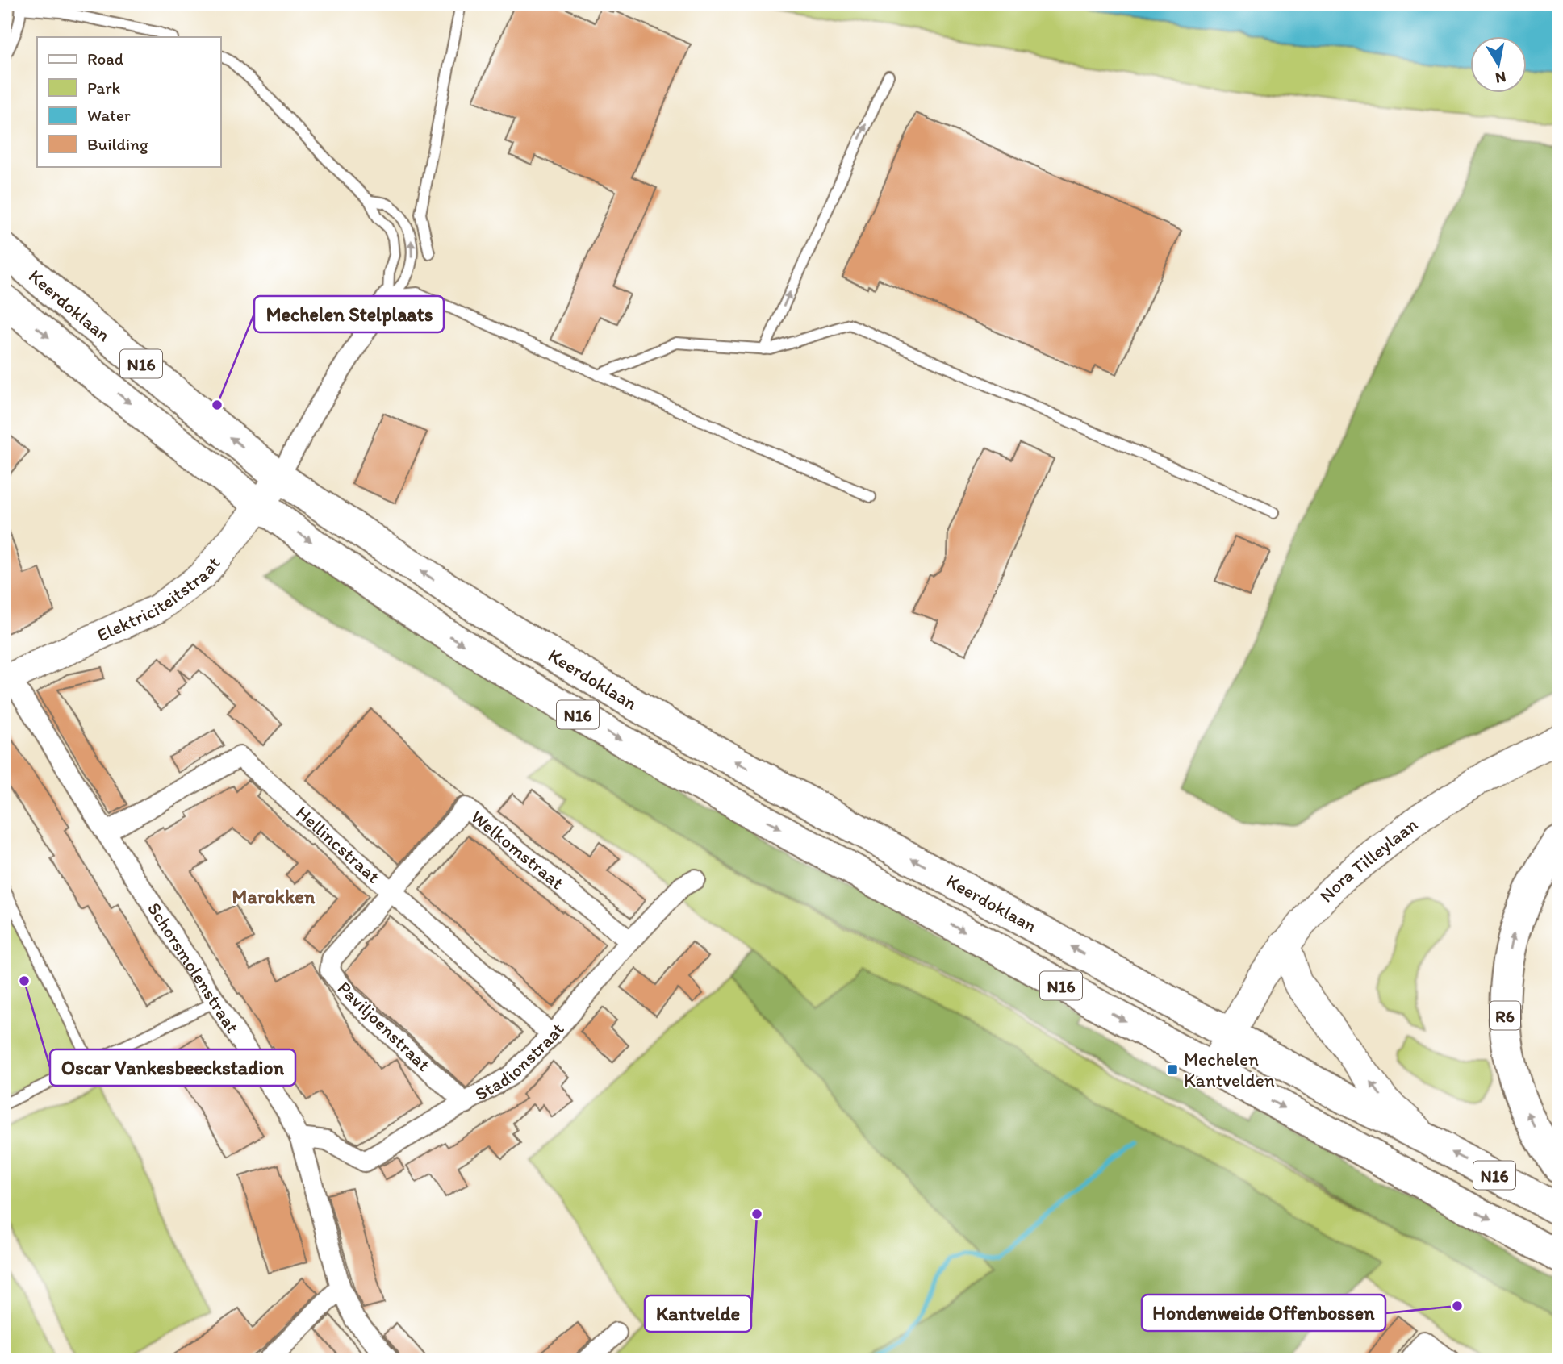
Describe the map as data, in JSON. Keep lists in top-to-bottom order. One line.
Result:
{"streets":{"main road":["Keerdoklaan","N16","R6"],"street":["Elektriciteitstraat","Hellincstraat","Welkomstraat","Nora Tilleylaan","Schorsmolenstraat","Paviljoenstraat","Stadionstraat"]},"crossings":[["Keerdoklaan","N16"],["Keerdoklaan","Elektriciteitstraat"],["Keerdoklaan","Nora Tilleylaan"],["N16","Nora Tilleylaan"],["Elektriciteitstraat","Schorsmolenstraat"],["Hellincstraat","Welkomstraat"],["Hellincstraat","Schorsmolenstraat"],["Hellincstraat","Paviljoenstraat"],["Hellincstraat","Stadionstraat"],["Welkomstraat","Paviljoenstraat"],["Welkomstraat","Stadionstraat"],["Schorsmolenstraat","Stadionstraat"],["Paviljoenstraat","Stadionstraat"]],"districts":["Marokken"],"places":{"other":["Mechelen Stelplaats","Oscar Vankesbeeckstadion","Kantvelde","Hondenweide Offenbossen"],"transit":["Mechelen Kantvelden"]},"legend":["Road","Park","Water","Building"],"north":"bottom"}
